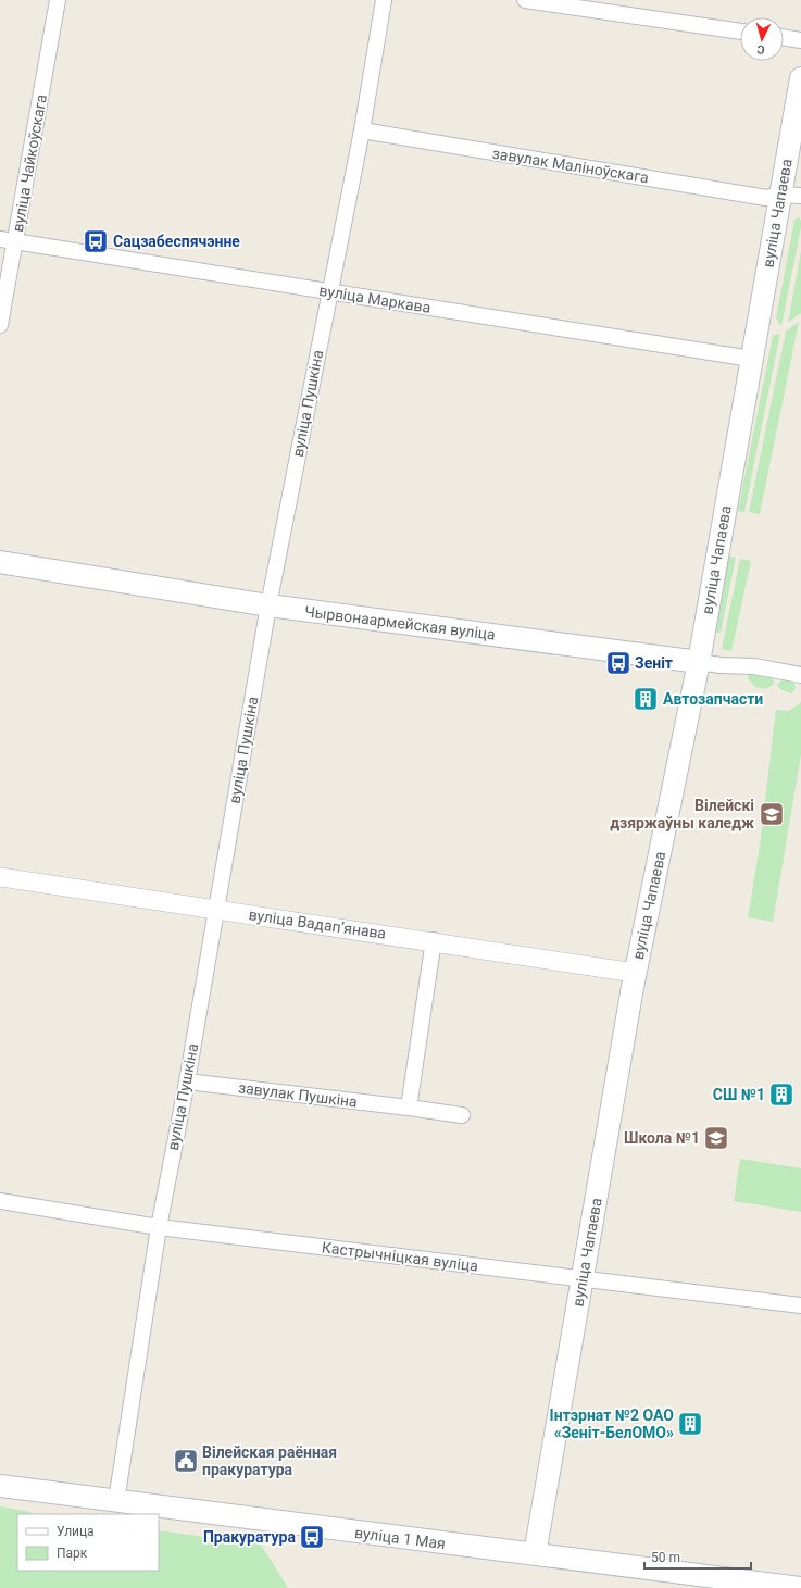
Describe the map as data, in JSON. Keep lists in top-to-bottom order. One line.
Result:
{"streets":{"main road":["вуліца Чапаева","Чырвонаармейская вуліца","вуліца 1 Мая"],"street":["вуліца Чайкоўскага","завулак Маліноўскага","вуліца Маркава","вуліца Пушкіна","вуліца Вадапʼянава","завулак Пушкіна","Кастрычніцкая вуліца"]},"crossings":[["вуліца Чайкоўскага","вуліца Маркава"],["завулак Маліноўскага","вуліца Чапаева"],["завулак Маліноўскага","вуліца Пушкіна"],["вуліца Чапаева","вуліца Маркава"],["вуліца Чапаева","Чырвонаармейская вуліца"],["вуліца Чапаева","вуліца Вадапʼянава"],["вуліца Чапаева","Кастрычніцкая вуліца"],["вуліца Чапаева","вуліца 1 Мая"],["вуліца Маркава","вуліца Пушкіна"],["вуліца Пушкіна","Чырвонаармейская вуліца"],["вуліца Пушкіна","вуліца Вадапʼянава"],["вуліца Пушкіна","завулак Пушкіна"],["вуліца Пушкіна","Кастрычніцкая вуліца"],["вуліца Пушкіна","вуліца 1 Мая"]],"places":{"bus stop":["Сацзабеспячэнне","Зеніт","Пракуратура"],"building":["Автозапчасти","СШ №1","Інтэрнат №2 ОАО «Зеніт-БелОМО»"],"school or university":["Вілейскі дзяржаўны каледж","Школа №1"],"public building":["Вілейская раённая пракуратура"]},"legend":["Улица","Парк"],"scale_bar":"50 m","north":"bottom"}
